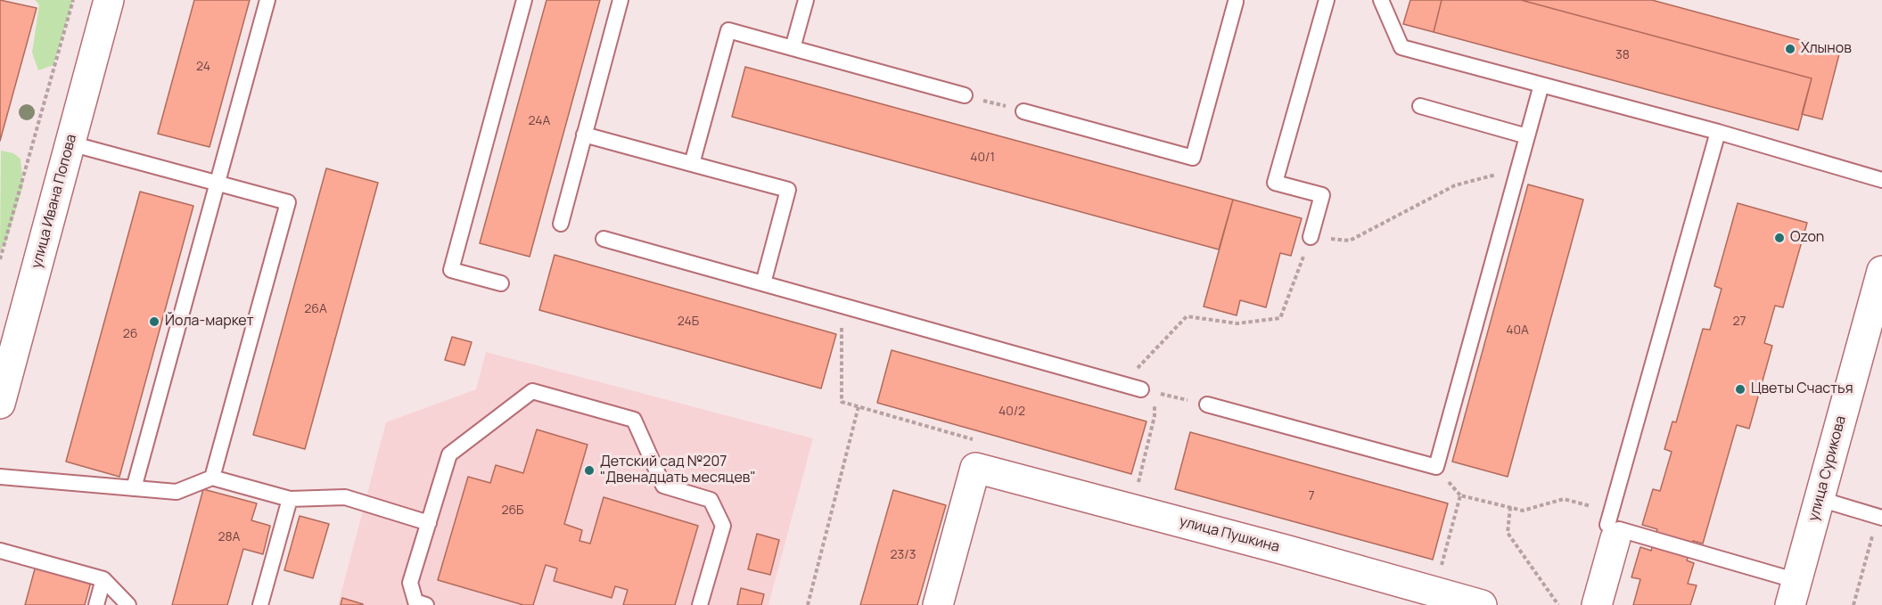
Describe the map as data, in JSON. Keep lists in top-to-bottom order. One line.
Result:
{"streets":{"street":["улица Ивана Попова","улица Сурикова","улица Пушкина"]},"places":["Хлынов","Ozon","Йола-маркет","Цветы Счастья","Детский сад №207 \"Двенадцать месяцев\""],"house_numbers":["38","24","24А","40/1","26А","24Б","27","40А","26","40/2","7","26Б","28А","23/3"]}
